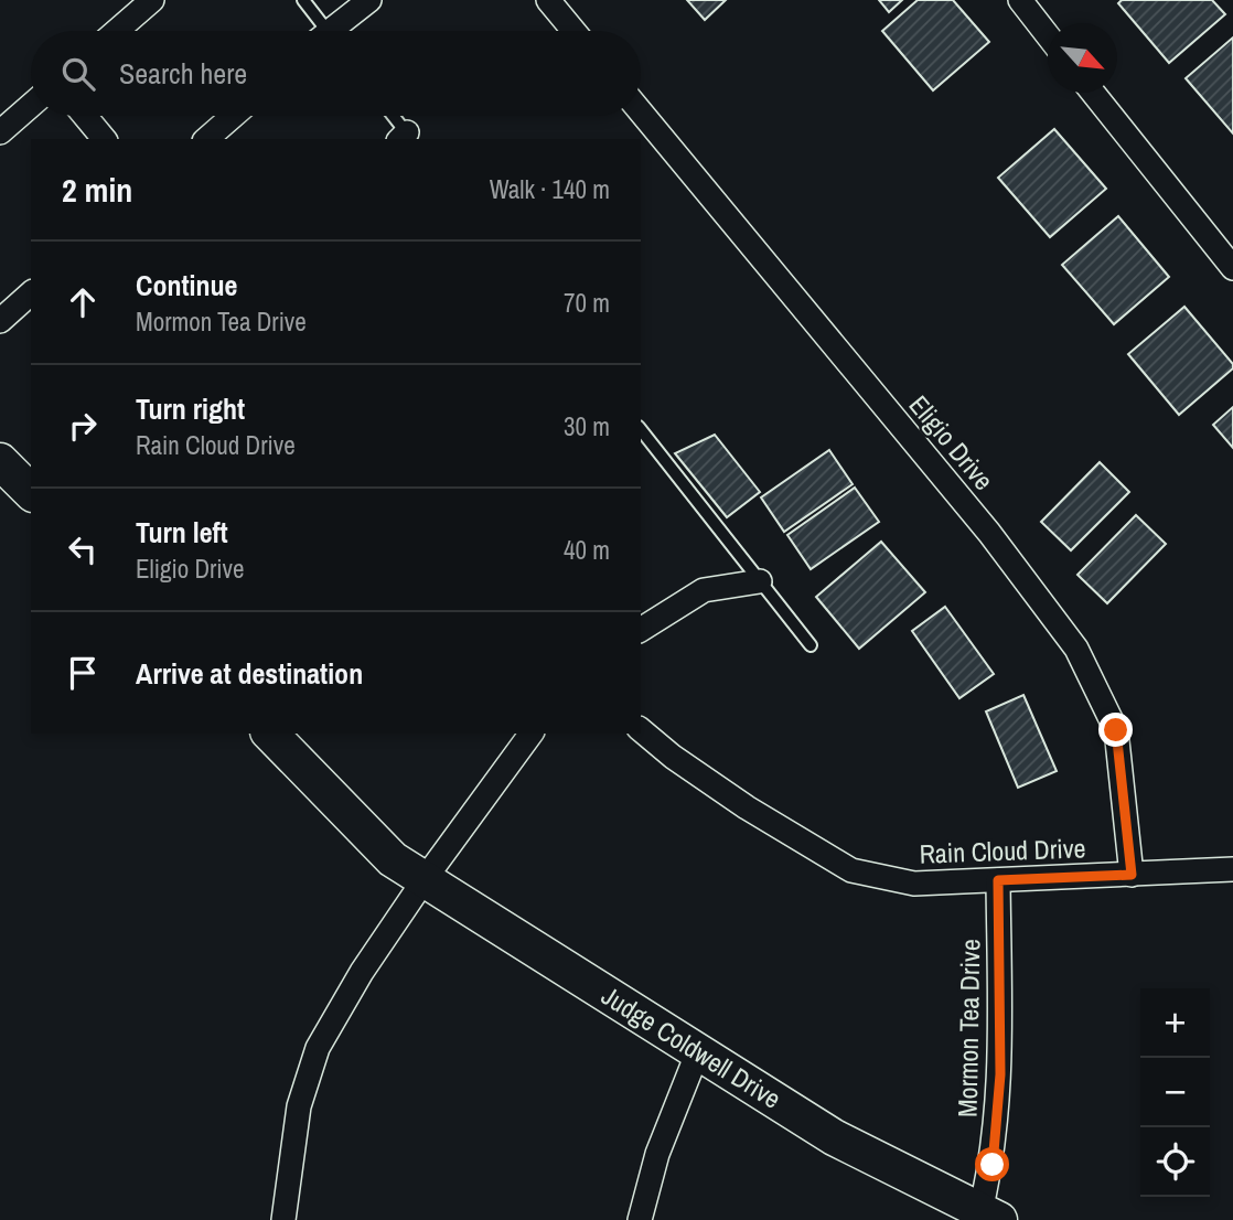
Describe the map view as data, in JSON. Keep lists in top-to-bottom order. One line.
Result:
{"streets":{"street":["Eligio Drive","Rain Cloud Drive","Mormon Tea Drive","Judge Coldwell Drive"]},"crossings":[["Eligio Drive","Rain Cloud Drive"],["Rain Cloud Drive","Mormon Tea Drive"],["Mormon Tea Drive","Judge Coldwell Drive"]],"north":"bottom right","page":{"search":"Search here","heading":["2 min","Walk · 140 m"],"list":[["Continue","Mormon Tea Drive","70 m"],["Turn right","Rain Cloud Drive","30 m"],["Turn left","Eligio Drive","40 m"],"Arrive at destination"],"map_buttons":["+","−"]}}
